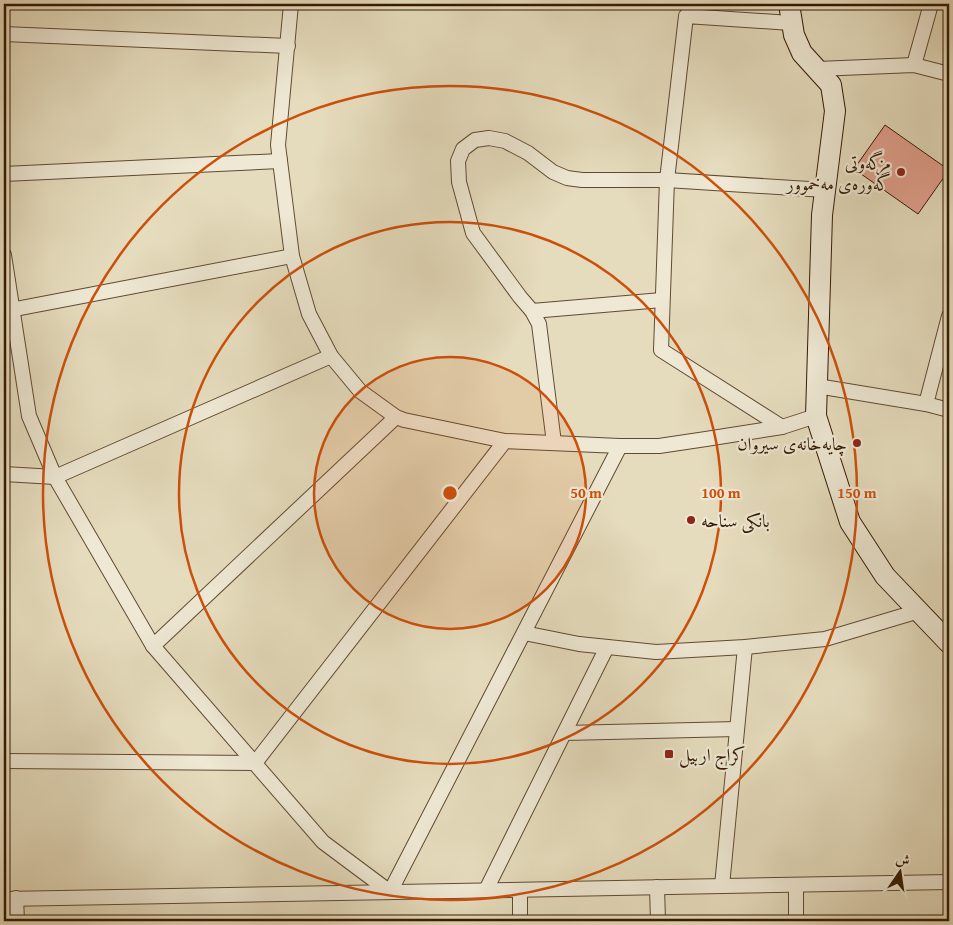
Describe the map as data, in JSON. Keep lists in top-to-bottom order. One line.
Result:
{"places":{"other":["مزگەوتی گەورەی مەخموور","چایەخانەی سیروان","بانکی سناحە"],"transit":["كراج اربیل"]},"north":"top","rings":["50 m","100 m","150 m"]}
